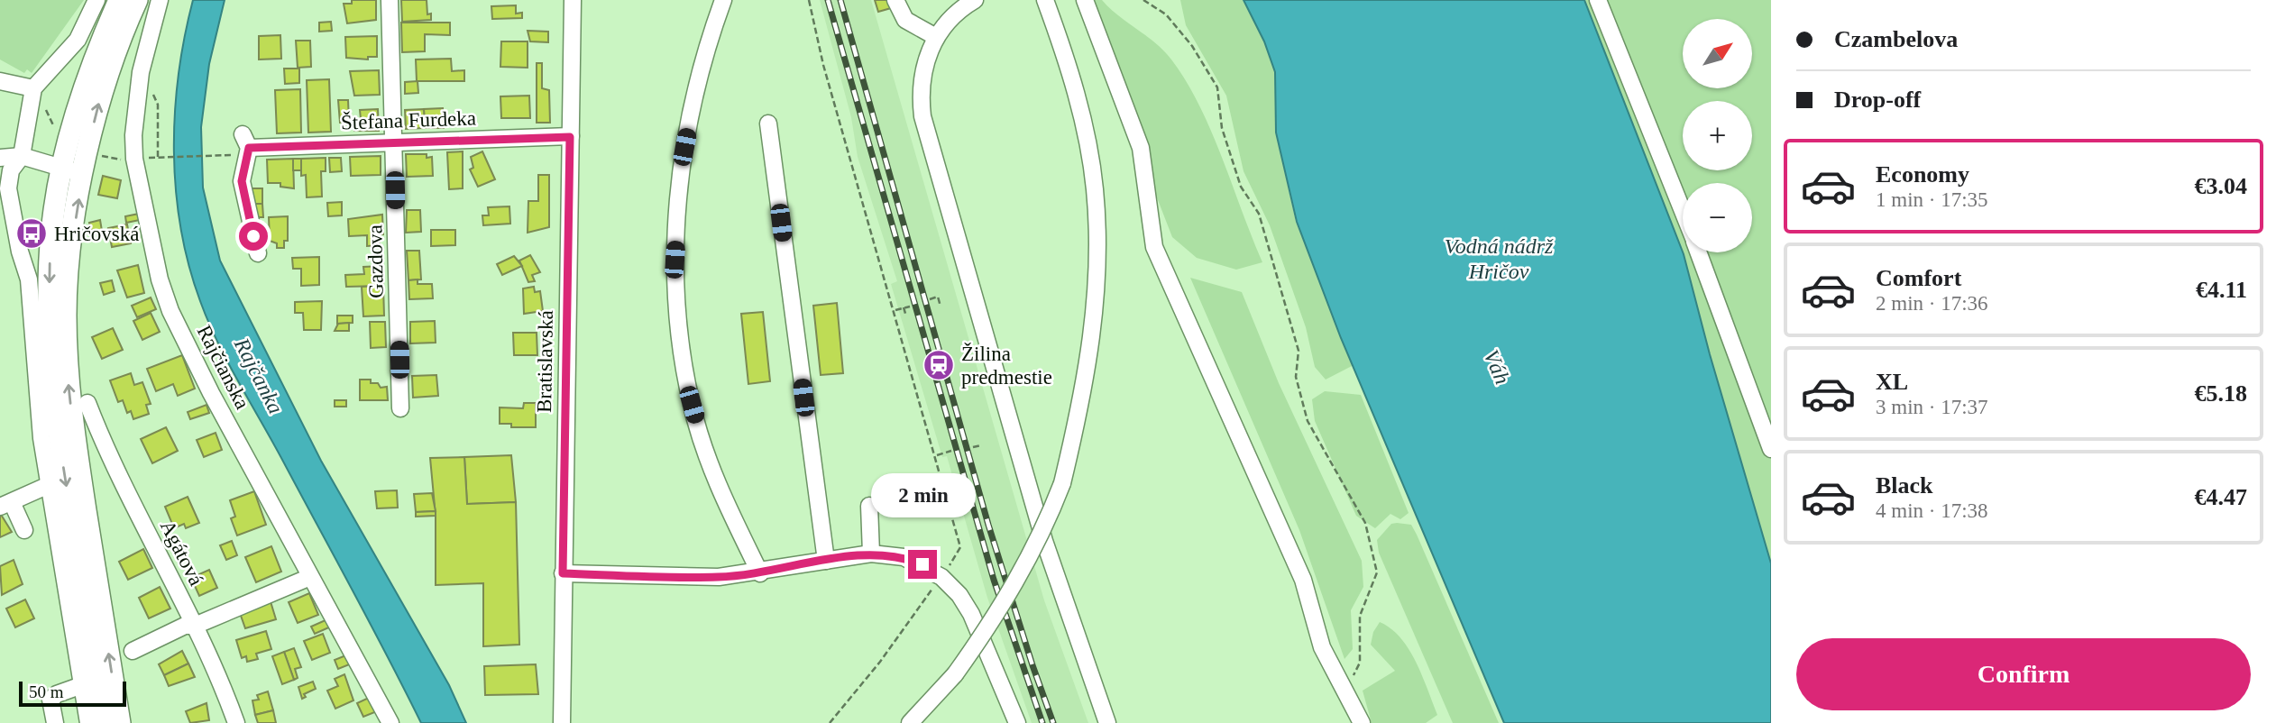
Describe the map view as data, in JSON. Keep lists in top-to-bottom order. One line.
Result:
{"streets":{"street":["Štefana Furdeka","Gazdova","Bratislavská","Rajčianska","Agátová"]},"crossings":[["Štefana Furdeka","Gazdova"],["Štefana Furdeka","Bratislavská"]],"water":["Vodná nádrž Hričov","Váh","Rajčanka"],"places":{"bus stop":["Hričovská"],"station":["Žilina predmestie"]},"scale_bar":"50 m","north":"top right","page":{"banner":["Czambelova","Drop-off"],"map_buttons":["+","−"],"list":[{"name":"Economy","note":"1 min · 17:35","value":"€3.04"},{"name":"Comfort","note":"2 min · 17:36","value":"€4.11"},{"name":"XL","note":"3 min · 17:37","value":"€5.18"},{"name":"Black","note":"4 min · 17:38","value":"€4.47"}],"bubble":"2 min","buttons":"Confirm","scale":"50 m"}}
